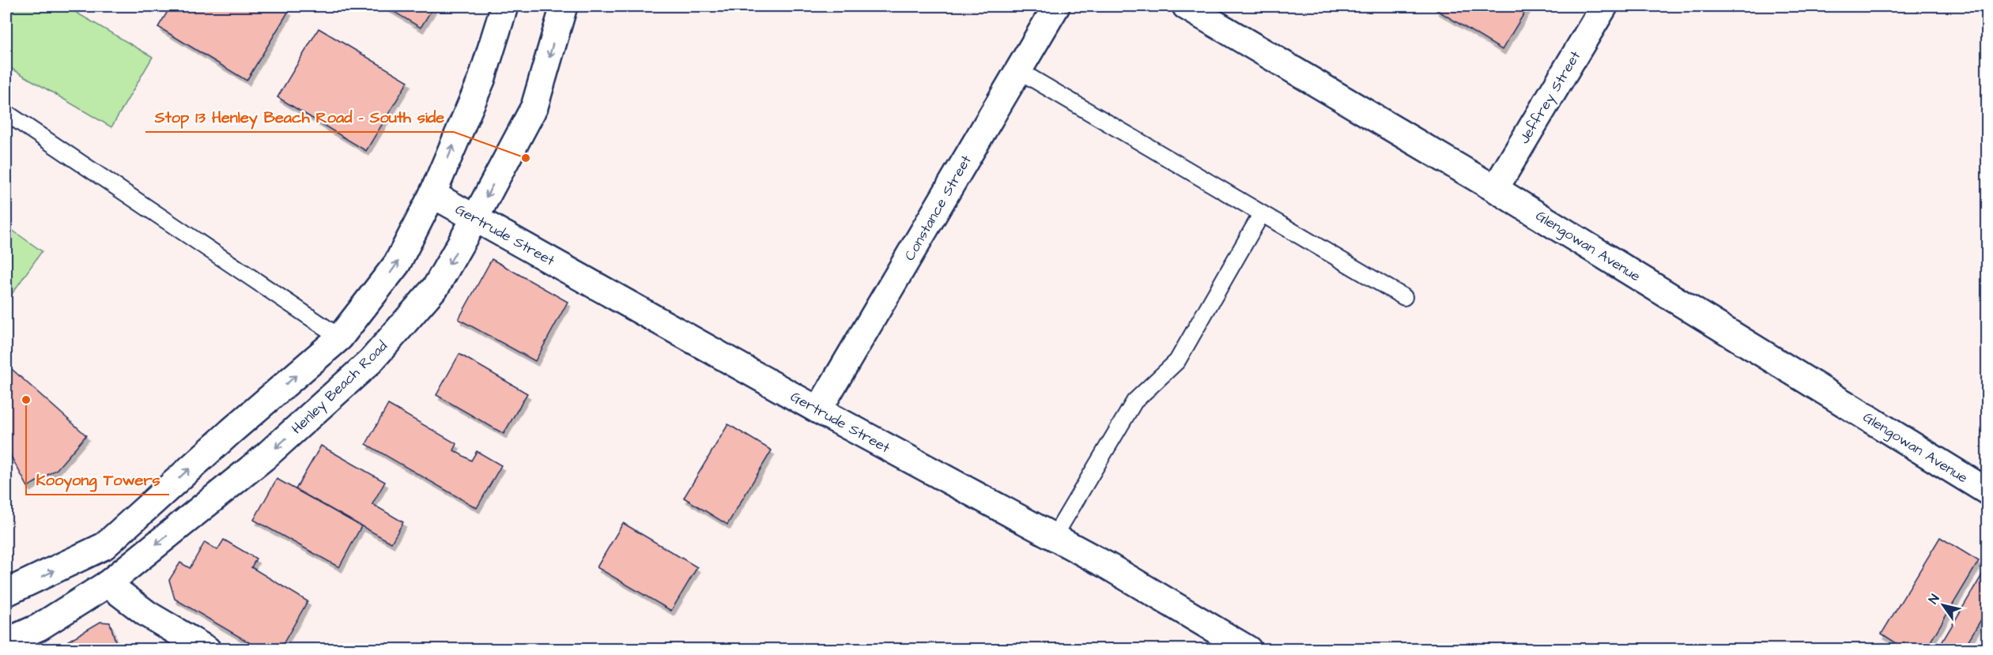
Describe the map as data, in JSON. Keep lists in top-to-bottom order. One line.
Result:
{"streets":{"street":["Jeffrey Street","Constance Street","Gertrude Street","Glengowan Avenue","Henley Beach Road"]},"crossings":[["Jeffrey Street","Glengowan Avenue"],["Constance Street","Gertrude Street"],["Gertrude Street","Henley Beach Road"]],"places":["Stop 13 Henley Beach Road - South side","Kooyong Towers"],"north":"top left"}
